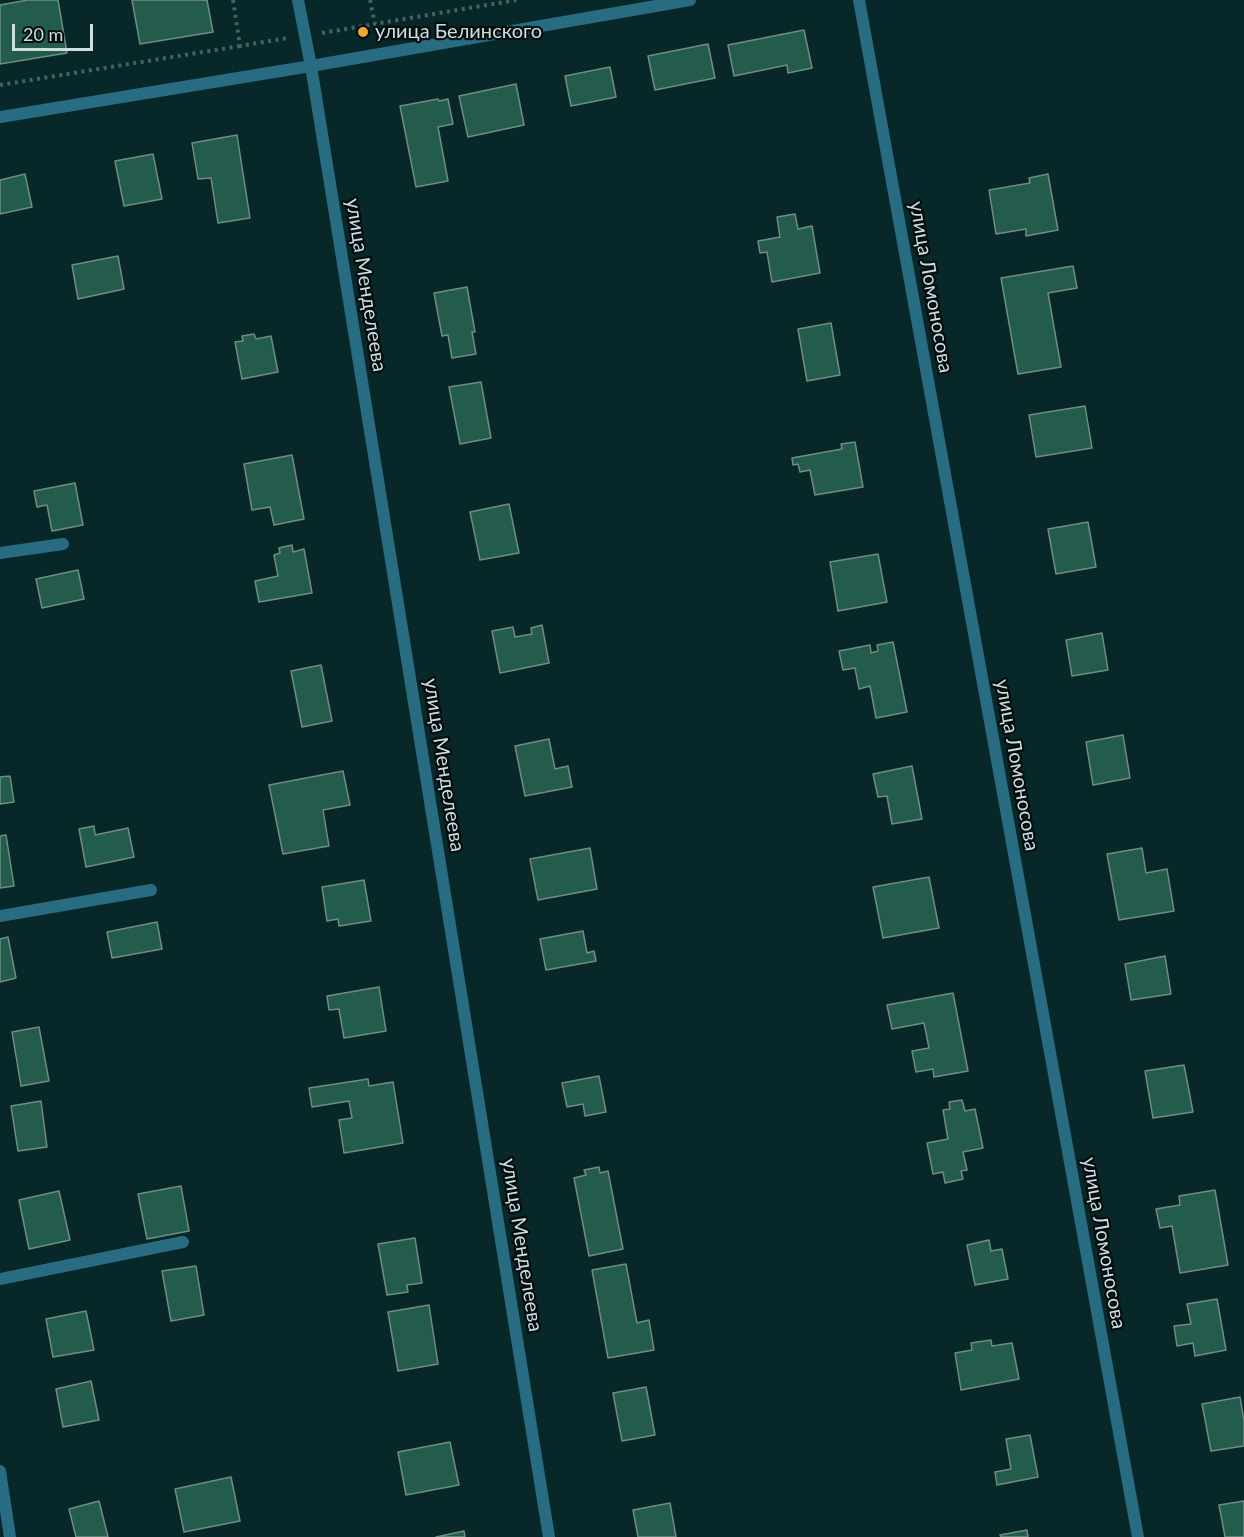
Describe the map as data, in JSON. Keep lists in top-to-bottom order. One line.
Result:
{"streets":{"street":["улица Менделеева","улица Ломоносова"]},"places":["улица Белинского"],"scale_bar":"20 m"}
